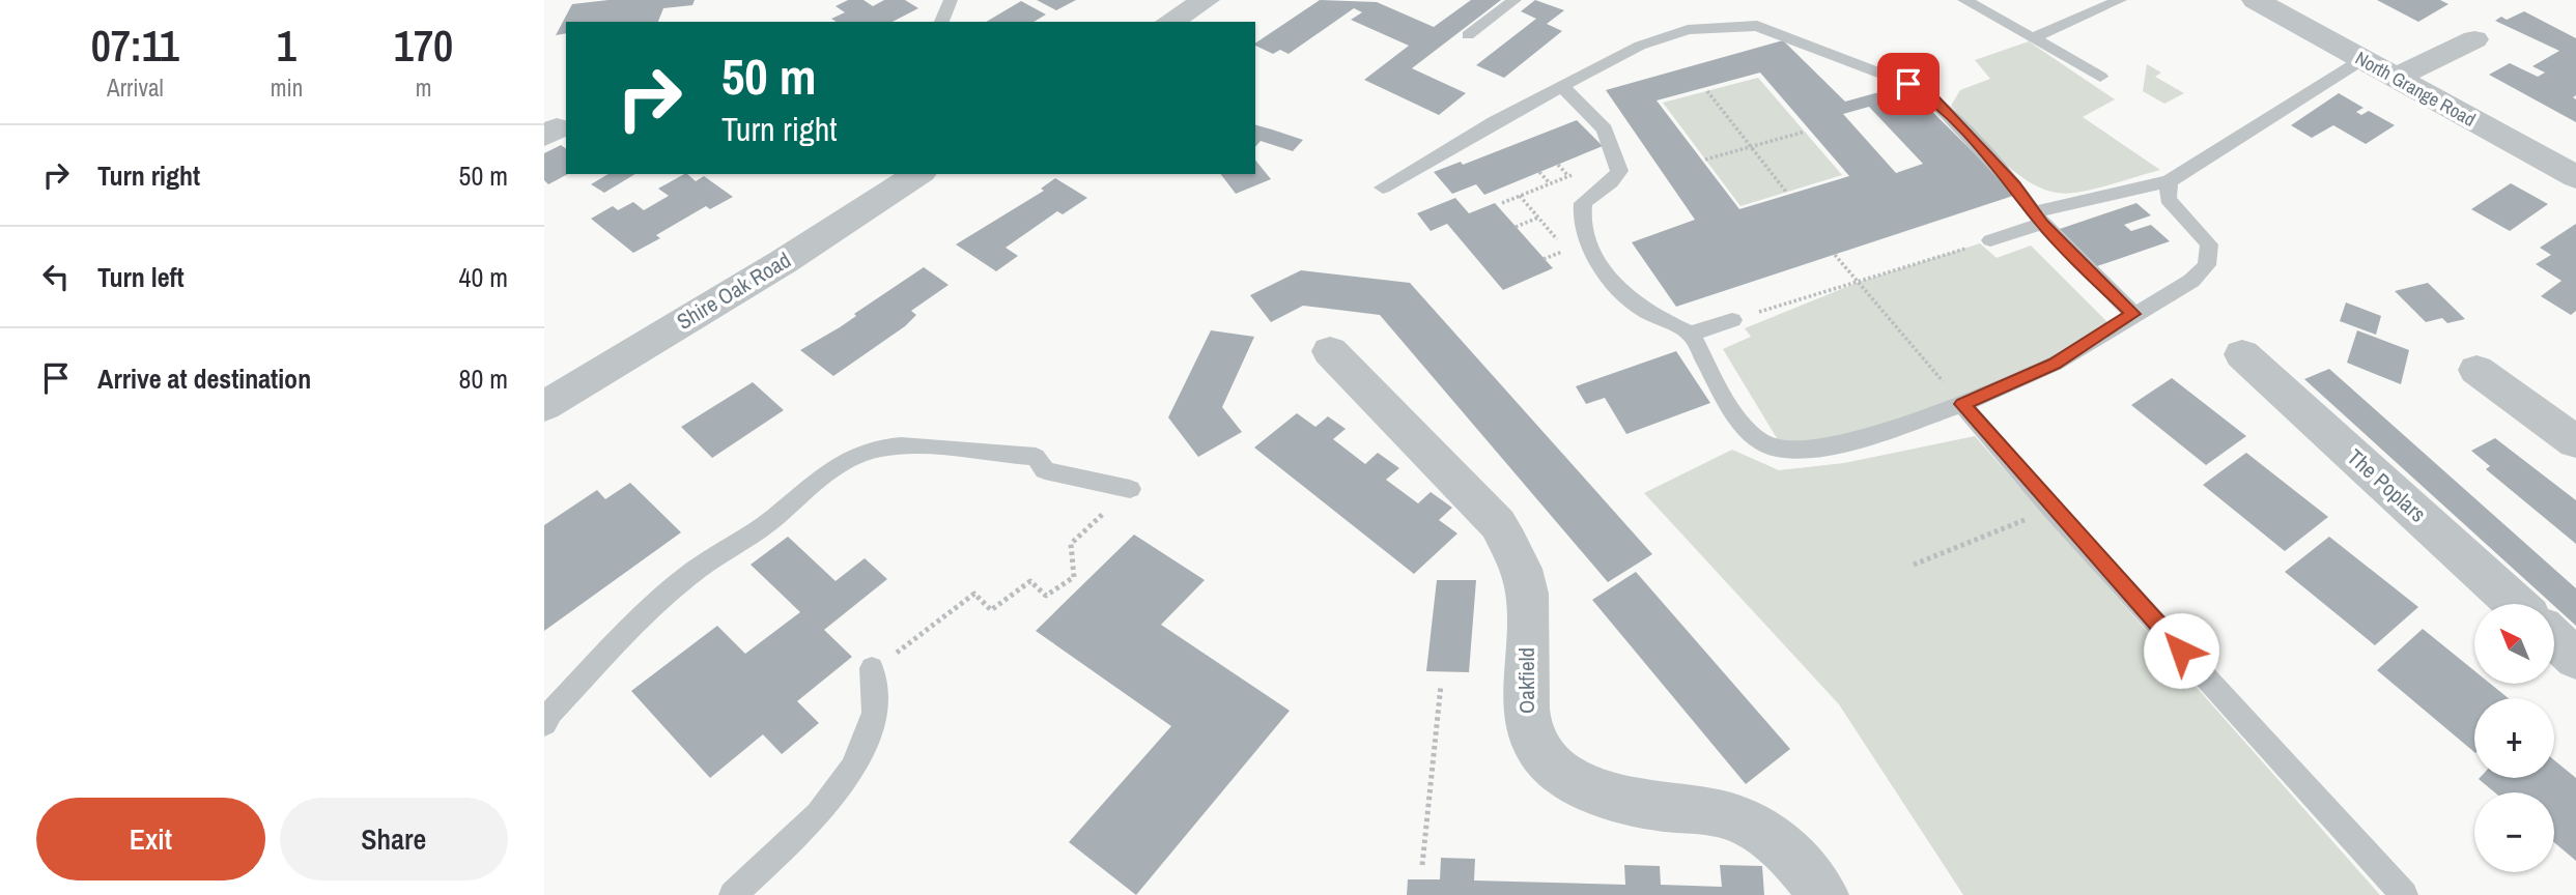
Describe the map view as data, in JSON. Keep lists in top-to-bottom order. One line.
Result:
{"streets":{"street":["North Grange Road","Shire Oak Road","The Poplars","Oakfield"]},"north":"top left","page":{"eta":["07:11","Arrival","1","min","170","m"],"turn":["50 m","Turn right"],"list":[{"name":"Turn right","value":"50 m"},{"name":"Turn left","value":"40 m"},{"name":"Arrive at destination","value":"80 m"}],"map_buttons":["+","−"],"buttons":["Exit","Share"]}}
